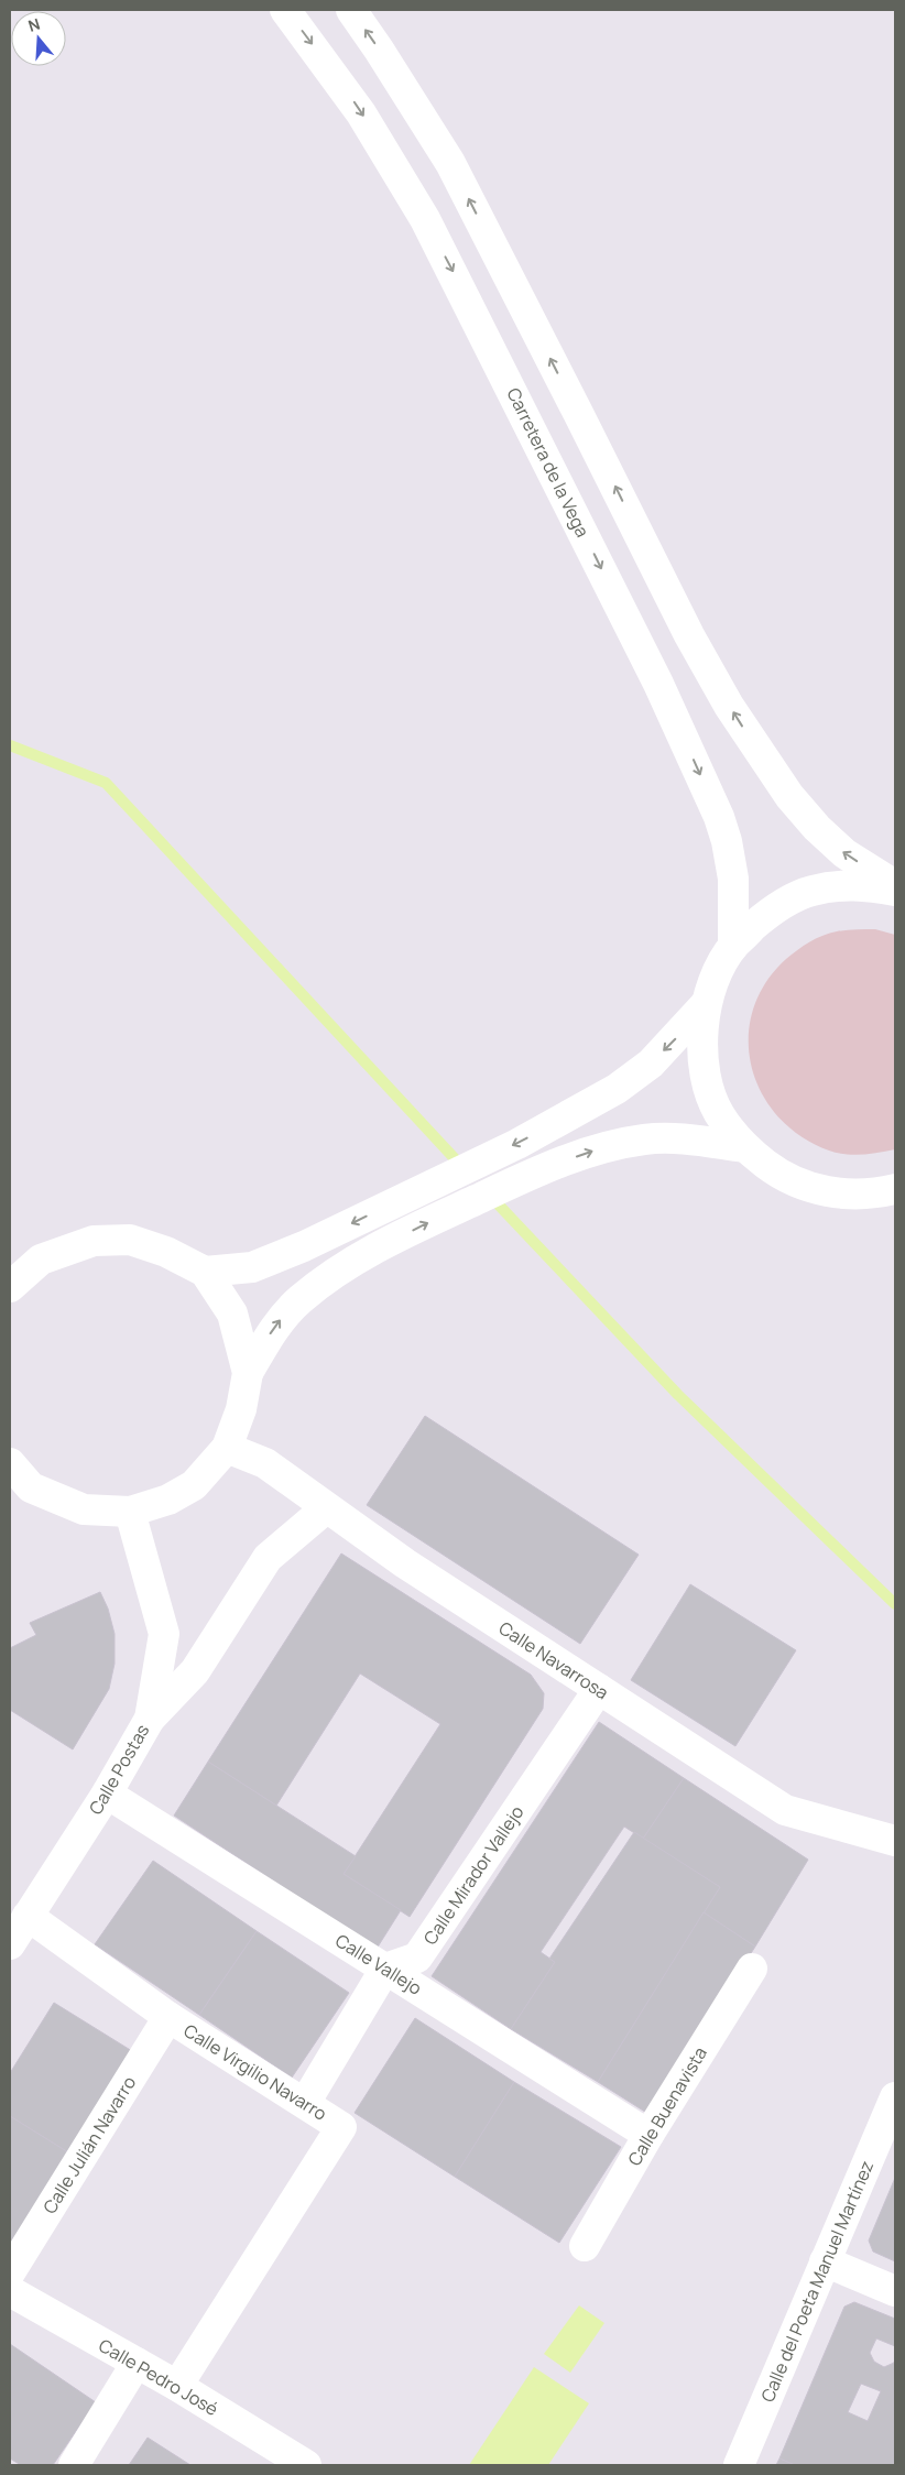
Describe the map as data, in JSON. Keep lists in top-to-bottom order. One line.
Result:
{"streets":{"street":["Carretera de la Vega","Calle Navarrosa","Calle Postas","Calle Mirador Vallejo","Calle Vallejo","Calle Virgilio Navarro","Calle Buenavista","Calle Julián Navarro","Calle del Poeta Manuel Martínez","Calle Pedro José"]},"crossings":[["Calle Navarrosa","Calle Mirador Vallejo"],["Calle Postas","Calle Vallejo"],["Calle Postas","Calle Virgilio Navarro"],["Calle Mirador Vallejo","Calle Vallejo"],["Calle Vallejo","Calle Buenavista"],["Calle Virgilio Navarro","Calle Julián Navarro"],["Calle Virgilio Navarro","Calle Pedro José"]],"north":"top"}
